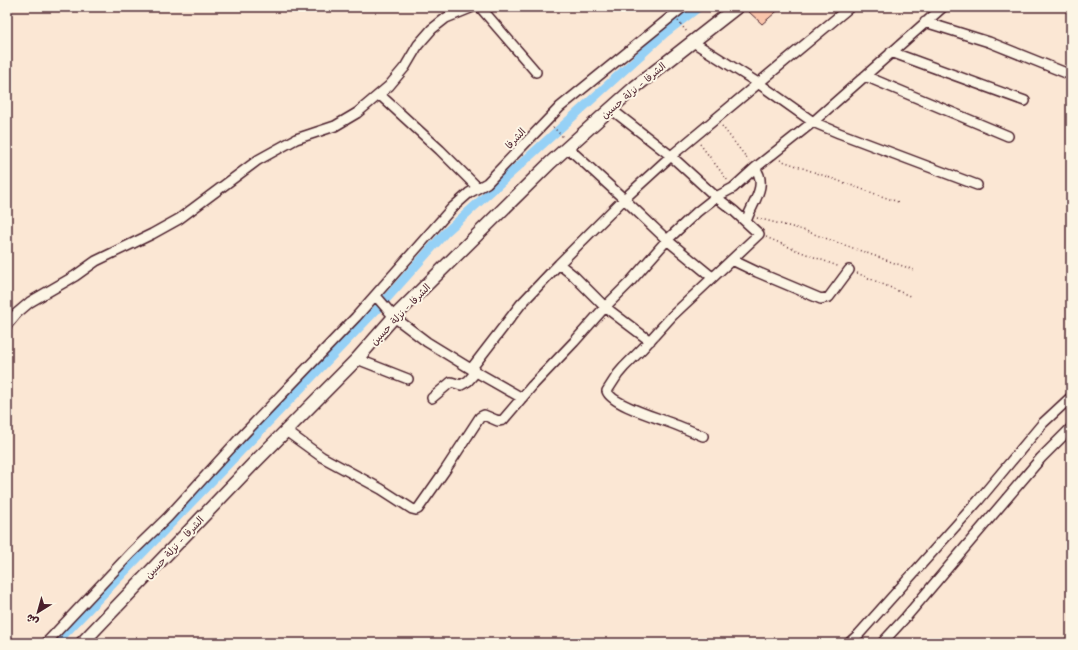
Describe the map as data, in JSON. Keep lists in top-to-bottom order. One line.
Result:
{"streets":{"street":["الشرفا - نزلة حسين","الشرفا"]},"north":"bottom left"}
